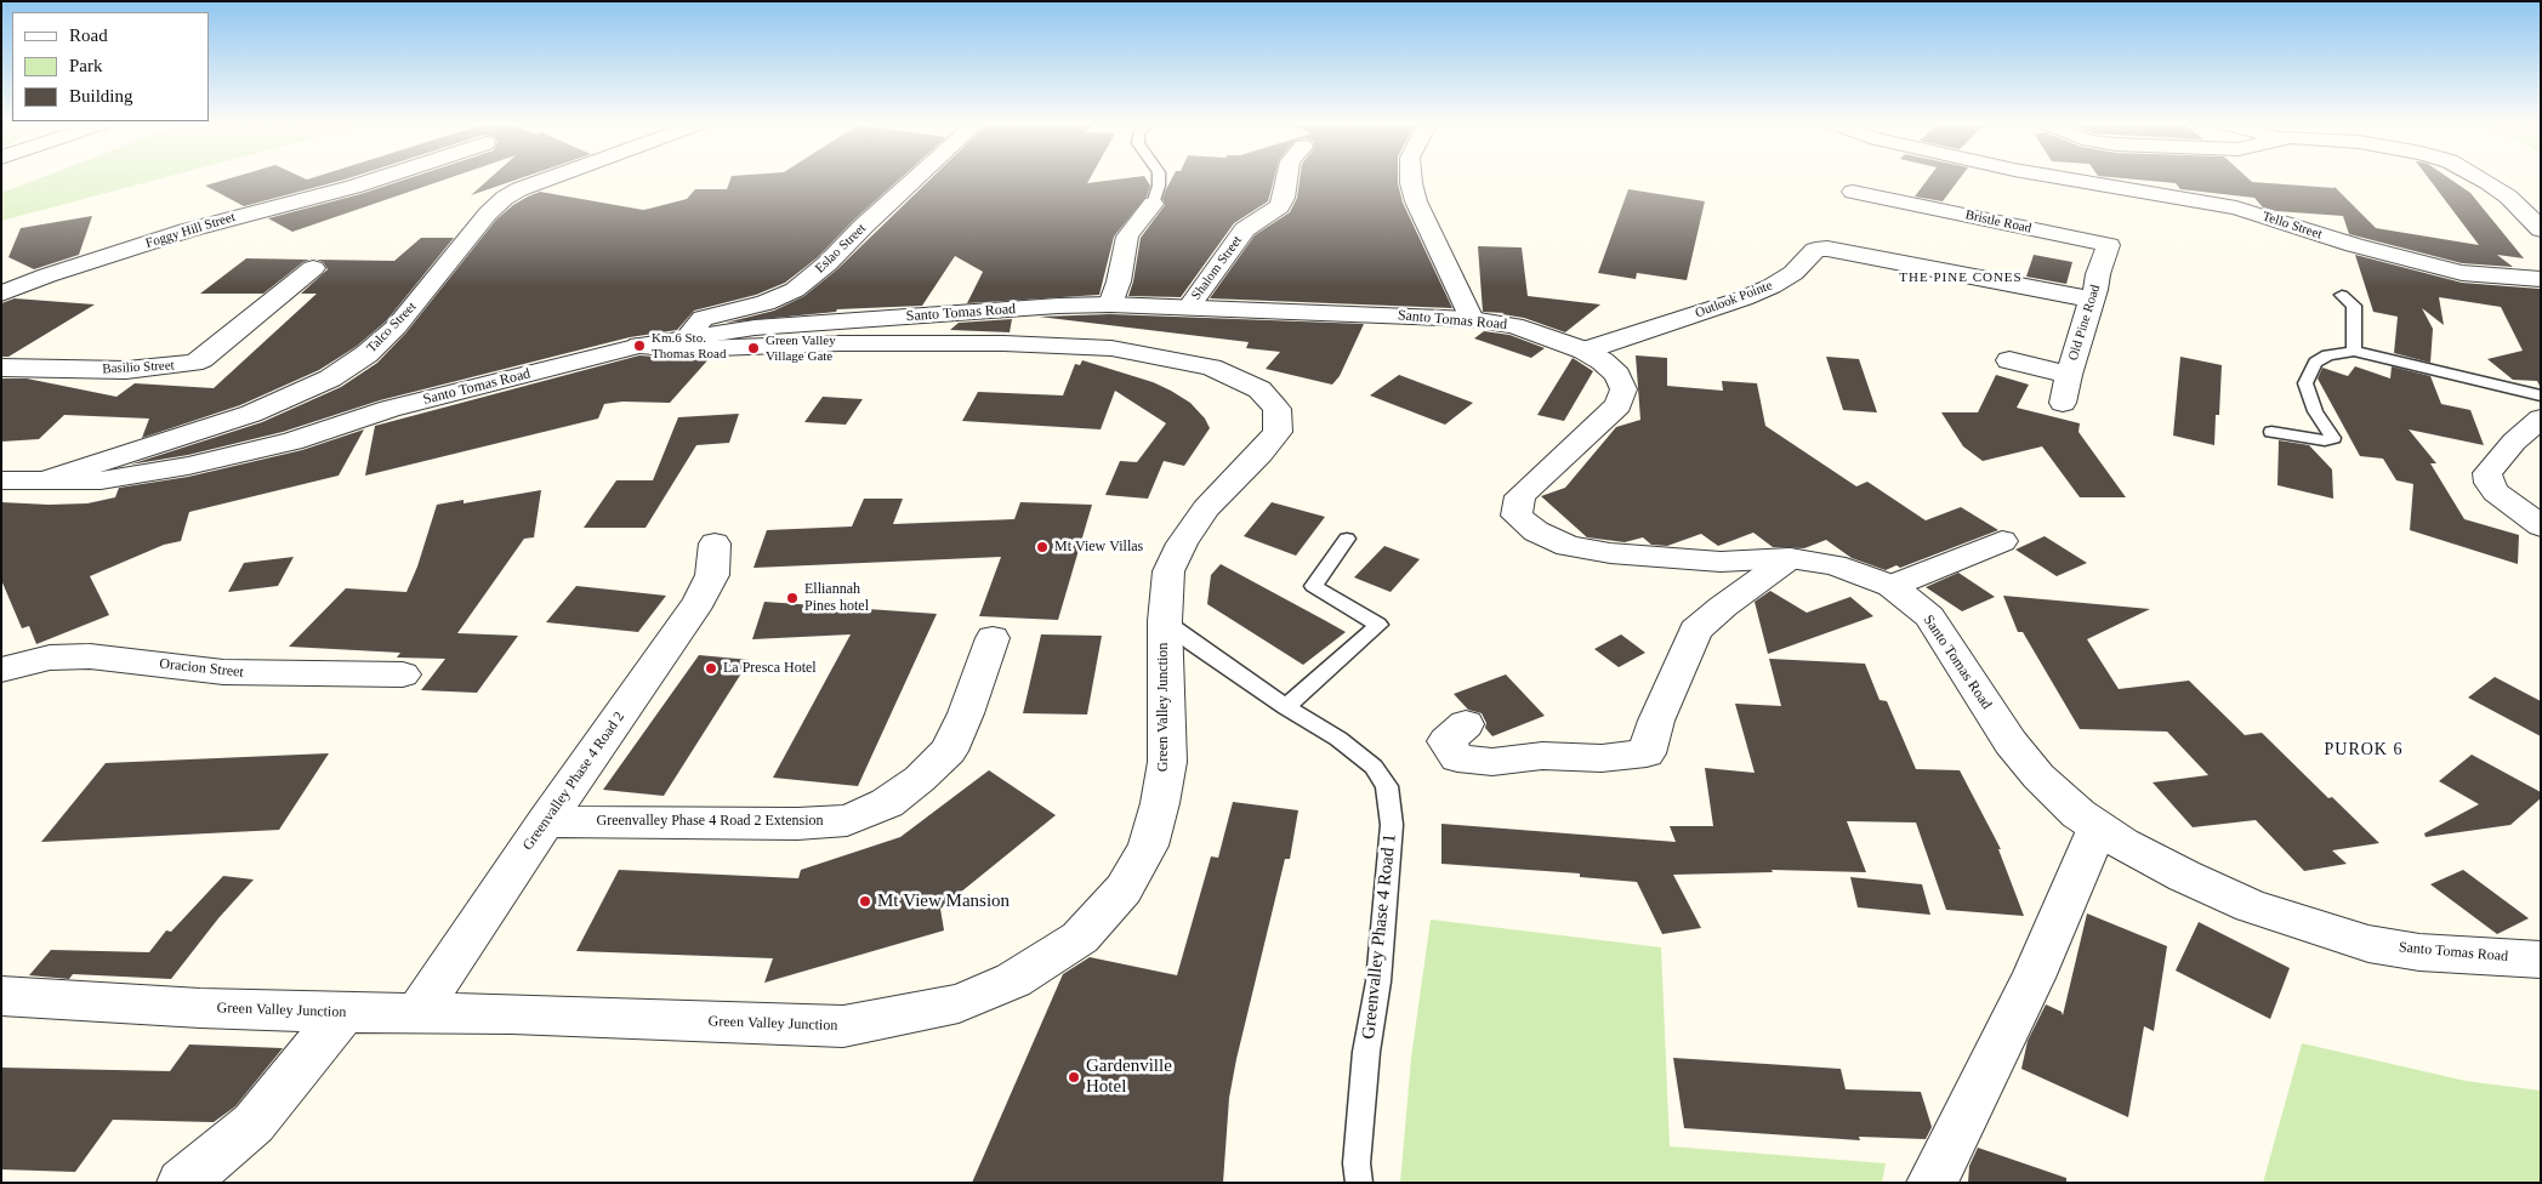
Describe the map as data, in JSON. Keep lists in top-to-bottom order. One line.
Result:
{"streets":{"street":["Bristle Road","Tello Street","Foggy Hill Street","Eslao Street","Shalom Street","Outlook Pointe","Santo Tomas Road","Old Pine Road","Talco Street","Basilio Street","Oracion Street","Green Valley Junction","Greenvalley Phase 4 Road 2","Greenvalley Phase 4 Road 2 Extension"],"lane":["Greenvalley Phase 4 Road 1"]},"crossings":[["Bristle Road","Old Pine Road"],["Eslao Street","Santo Tomas Road"],["Shalom Street","Santo Tomas Road"],["Outlook Pointe","Santo Tomas Road"],["Outlook Pointe","Old Pine Road"],["Santo Tomas Road","Talco Street"],["Santo Tomas Road","Green Valley Junction"],["Green Valley Junction","Greenvalley Phase 4 Road 2"],["Green Valley Junction","Greenvalley Phase 4 Road 1"],["Greenvalley Phase 4 Road 2","Greenvalley Phase 4 Road 2 Extension"]],"districts":["THE PINE CONES","PUROK 6"],"places":["Km.6 Sto. Thomas Road","Green Valley Village Gate","Mt View Villas","Elliannah Pines hotel","La Presca Hotel","Mt View Mansion","Gardenville Hotel"],"legend":["Road","Park","Building"]}
